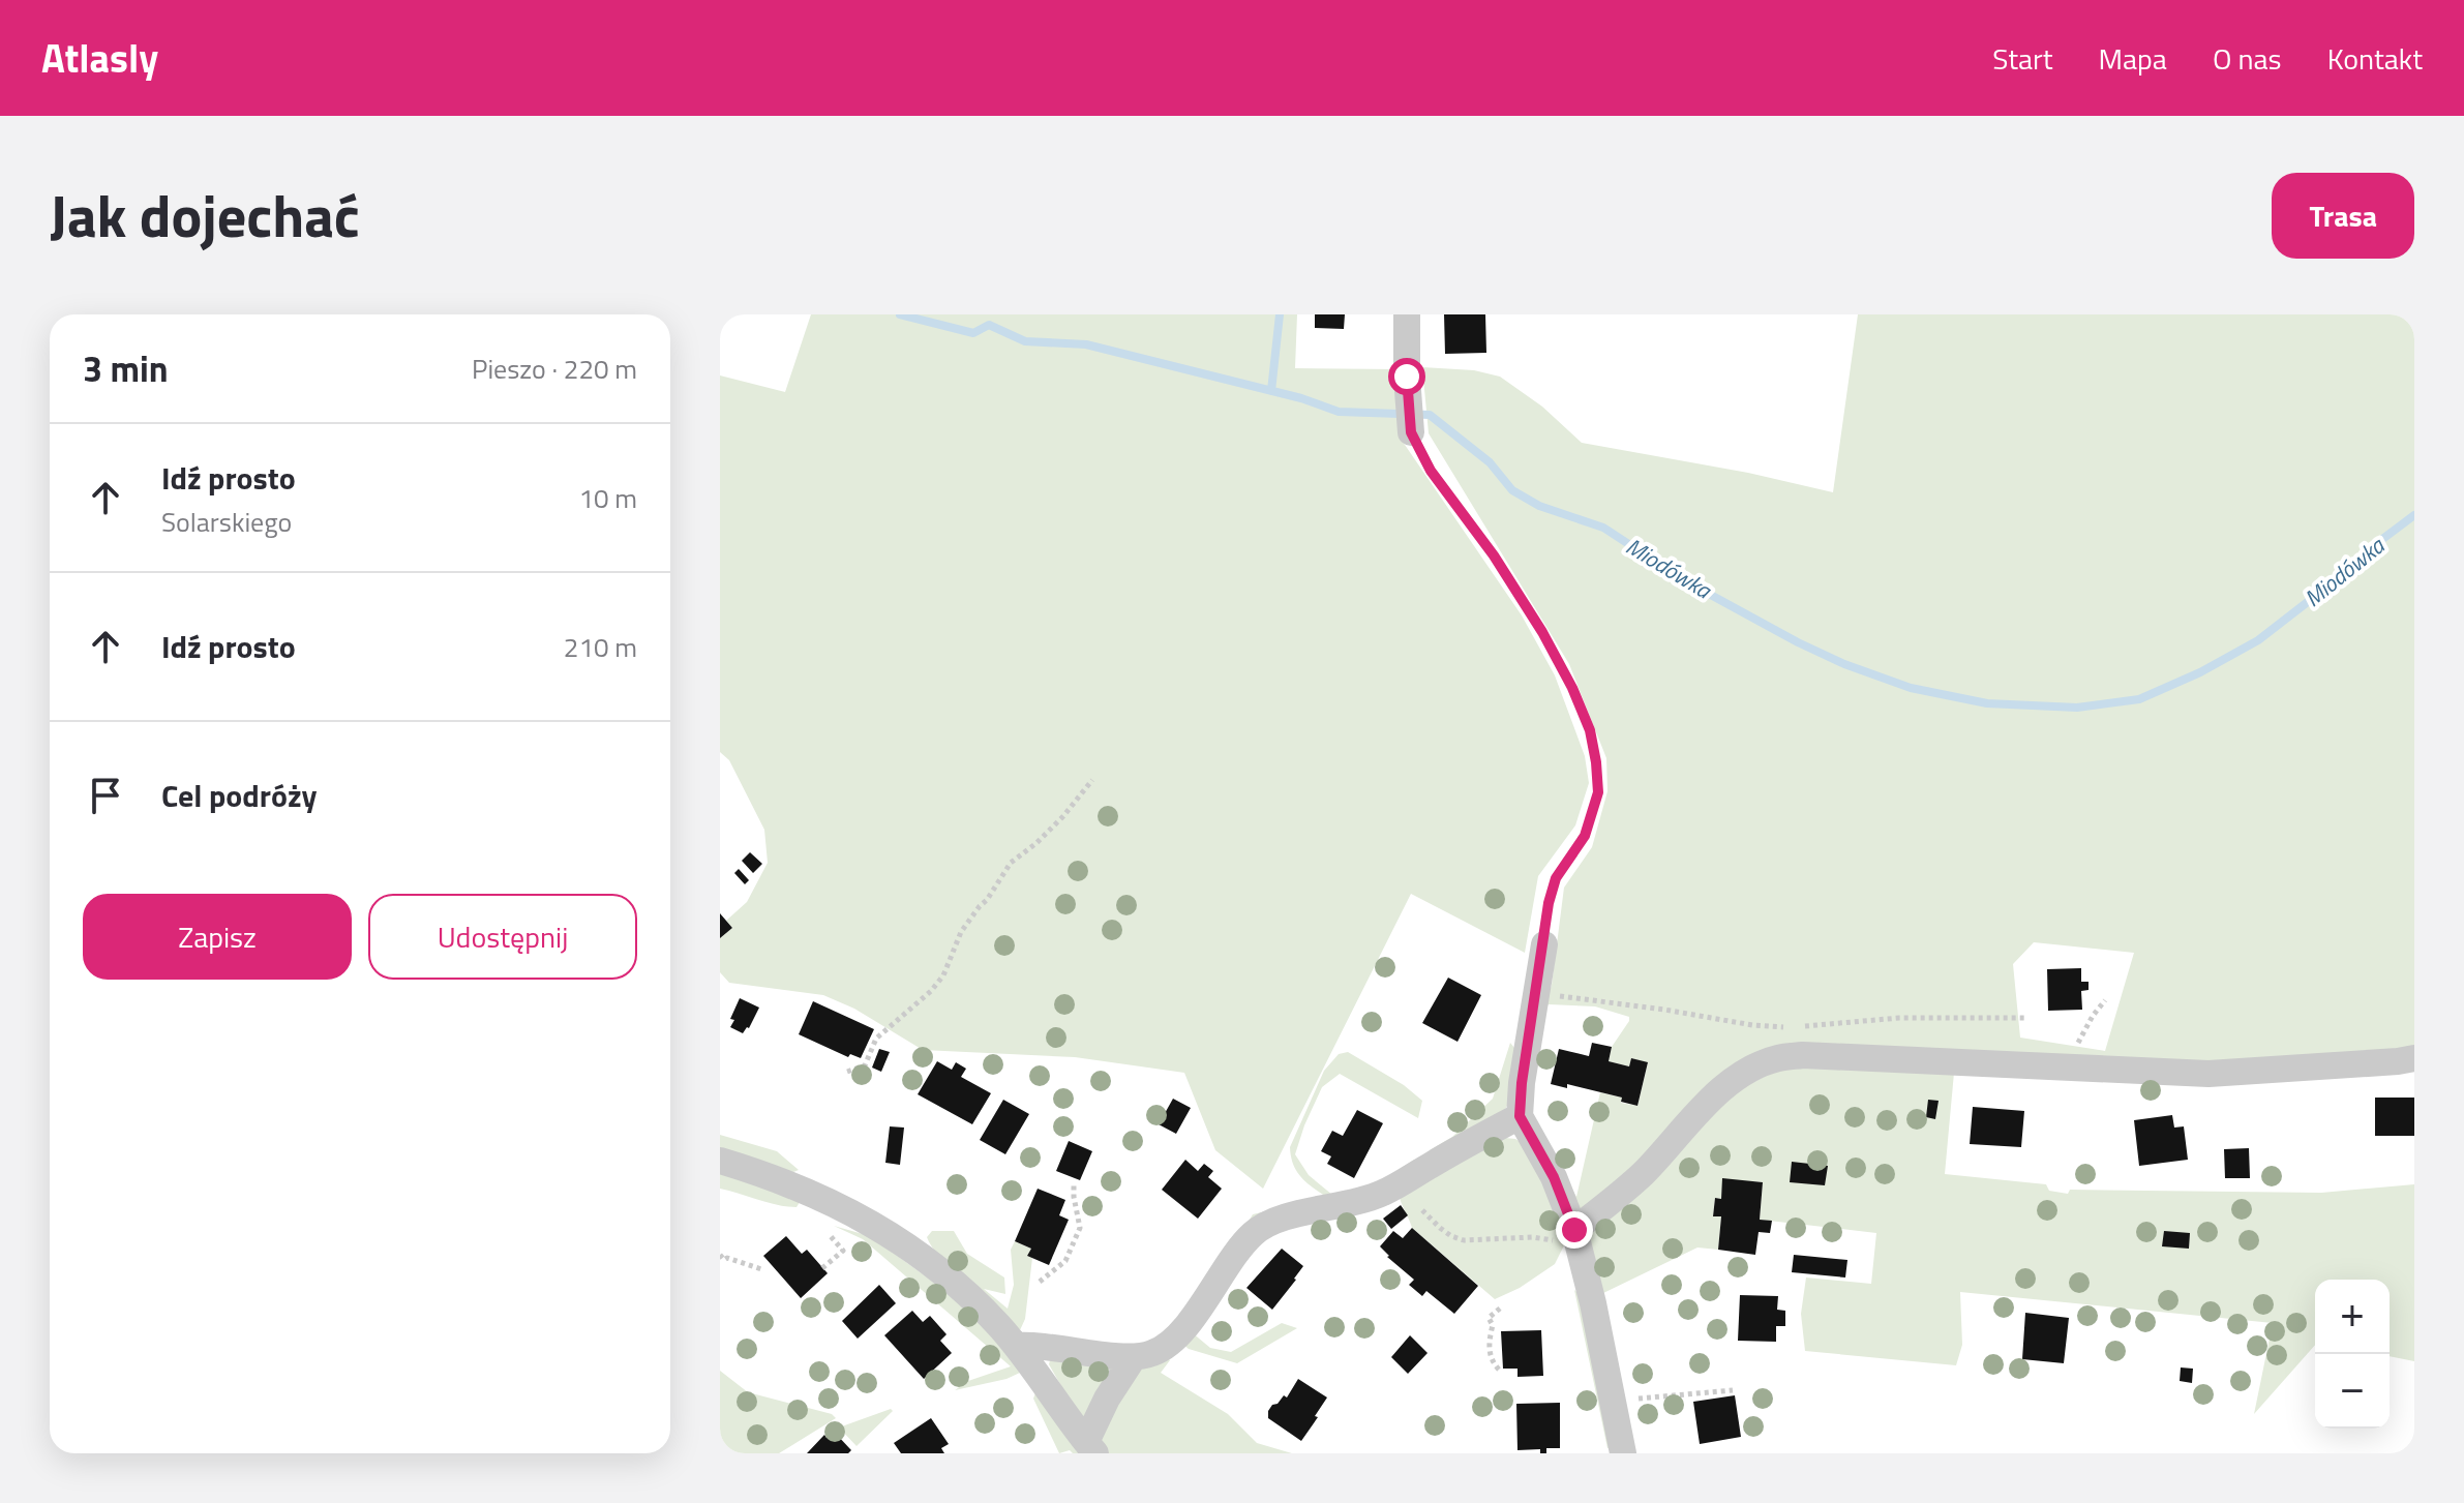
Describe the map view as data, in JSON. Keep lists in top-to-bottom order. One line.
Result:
{"water":["Miodówka"],"page":{"header":"Atlasly","nav":["Start","Mapa","O nas","Kontakt"],"title":"Jak dojechać","buttons":["Trasa",["Zapisz","Udostępnij"]],"heading":["3 min","Pieszo · 220 m"],"list":[["Idź prosto","Solarskiego","10 m"],["Idź prosto","210 m"],"Cel podróży"],"map_buttons":["+","−"]}}
